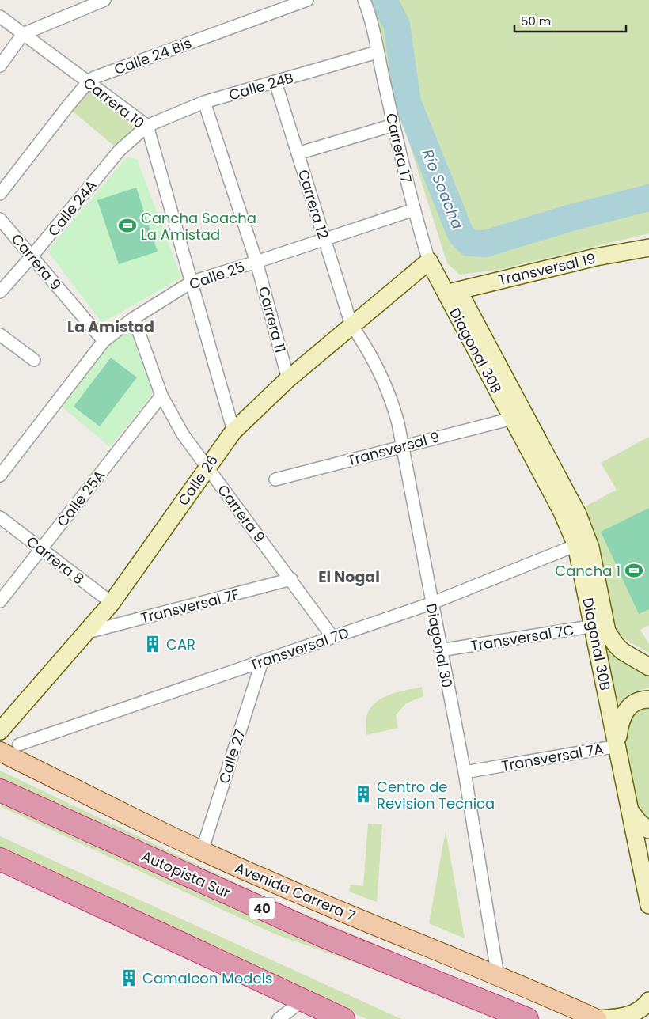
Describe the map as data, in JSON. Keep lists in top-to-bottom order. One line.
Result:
{"streets":{"highway":["Autopista Sur","40"],"main road":["Carrera 17","Transversal 19","Diagonal 30B","Calle 26","Avenida Carrera 7"],"street":["Calle 24 Bis","Calle 24B","Carrera 10","Carrera 12","Calle 24A","Carrera 9","Calle 25","Carrera 11","Transversal 9","Calle 25A","Carrera 8","Transversal 7F","Transversal 7C","Diagonal 30","Transversal 7D","Calle 27","Transversal 7A"]},"crossings":[["Calle 24 Bis","Carrera 10"],["Calle 24B","Carrera 10"],["Calle 24B","Carrera 17"],["Calle 24B","Carrera 12"],["Calle 24B","Calle 24A"],["Calle 24B","Carrera 11"],["Carrera 10","Calle 24A"],["Carrera 10","Calle 25"],["Carrera 10","Calle 26"],["Carrera 17","Transversal 19"],["Carrera 17","Calle 25"],["Carrera 17","Diagonal 30B"],["Carrera 17","Calle 26"],["Carrera 12","Calle 25"],["Carrera 12","Calle 26"],["Carrera 12","Diagonal 30"],["Calle 24A","Carrera 9"],["Carrera 9","Calle 25"],["Carrera 9","Calle 26"],["Carrera 9","Calle 25A"],["Carrera 9","Transversal 7F"],["Carrera 9","Transversal 7D"],["Transversal 19","Diagonal 30B"],["Calle 25","Carrera 11"],["Carrera 11","Calle 26"],["Diagonal 30B","Transversal 9"],["Diagonal 30B","Transversal 7C"],["Diagonal 30B","Transversal 7D"],["Diagonal 30B","Transversal 7A"],["Transversal 9","Diagonal 30"],["Calle 26","Carrera 8"],["Calle 26","Transversal 7F"],["Calle 26","Diagonal 30"],["Calle 25A","Carrera 8"],["Transversal 7C","Diagonal 30"],["Diagonal 30","Transversal 7D"],["Diagonal 30","Transversal 7A"],["Diagonal 30","Avenida Carrera 7"],["Transversal 7D","Calle 27"],["Calle 27","Avenida Carrera 7"]],"districts":["La Amistad","El Nogal"],"water":["Río Soacha"],"places":{"sports":["Cancha Soacha La Amistad","Cancha 1"],"building":["CAR","Centro de Revision Tecnica","Camaleon Models"]},"scale_bar":"50 m"}
